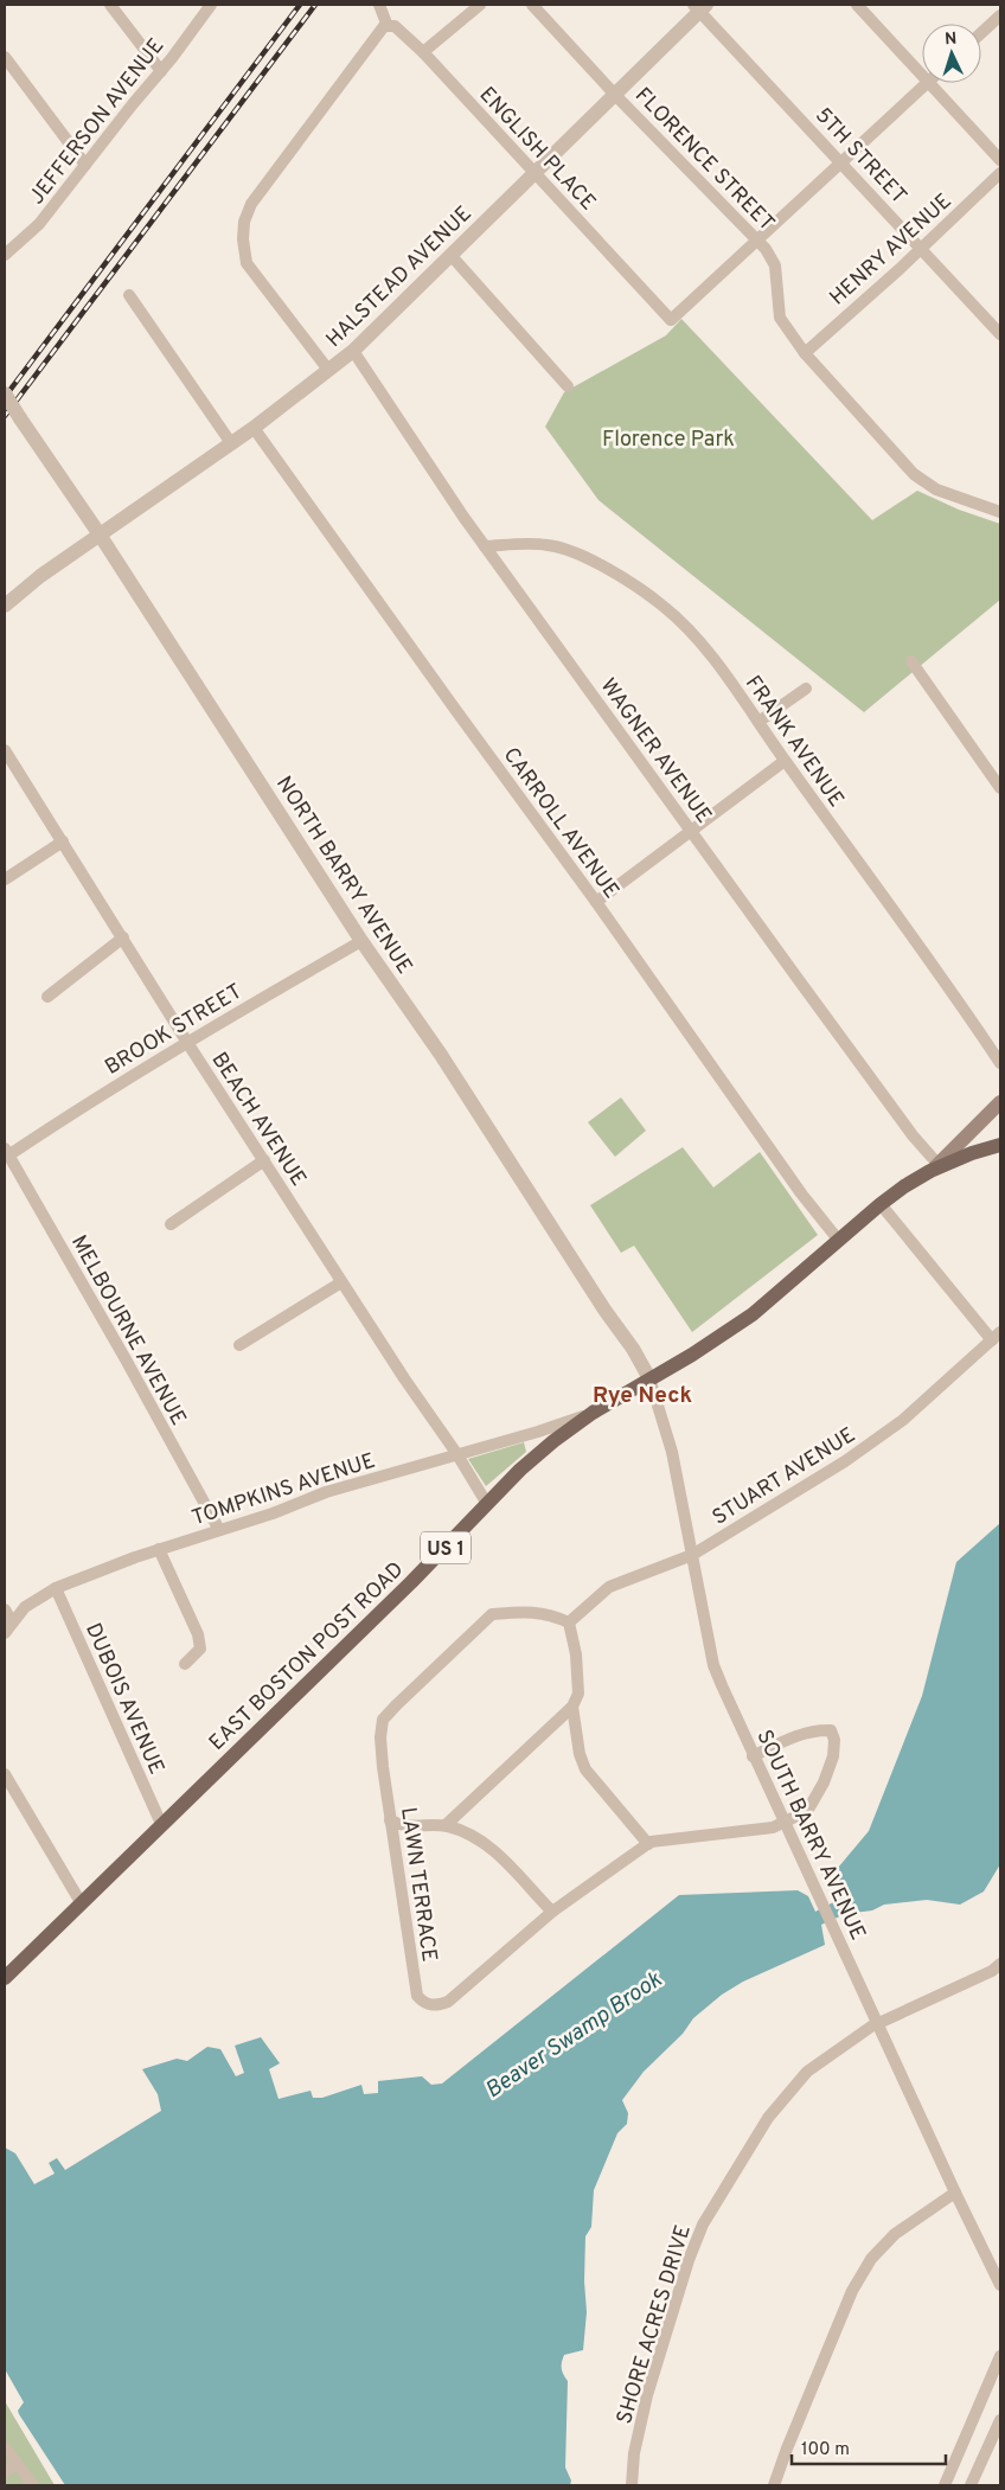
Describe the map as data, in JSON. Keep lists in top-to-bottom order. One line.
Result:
{"streets":{"main road":["US 1","EAST BOSTON POST ROAD"],"street":["JEFFERSON AVENUE","ENGLISH PLACE","5TH STREET","FLORENCE STREET","HENRY AVENUE","HALSTEAD AVENUE","FRANK AVENUE","WAGNER AVENUE","CARROLL AVENUE","NORTH BARRY AVENUE","BROOK STREET","BEACH AVENUE","MELBOURNE AVENUE","STUART AVENUE","TOMPKINS AVENUE","DUBOIS AVENUE","SOUTH BARRY AVENUE","LAWN TERRACE","SHORE ACRES DRIVE"]},"crossings":[["ENGLISH PLACE","FLORENCE STREET"],["ENGLISH PLACE","HALSTEAD AVENUE"],["5TH STREET","HENRY AVENUE"],["5TH STREET","HALSTEAD AVENUE"],["FLORENCE STREET","HENRY AVENUE"],["FLORENCE STREET","HALSTEAD AVENUE"],["HALSTEAD AVENUE","WAGNER AVENUE"],["HALSTEAD AVENUE","CARROLL AVENUE"],["HALSTEAD AVENUE","NORTH BARRY AVENUE"],["FRANK AVENUE","WAGNER AVENUE"],["WAGNER AVENUE","EAST BOSTON POST ROAD"],["CARROLL AVENUE","EAST BOSTON POST ROAD"],["NORTH BARRY AVENUE","BROOK STREET"],["NORTH BARRY AVENUE","EAST BOSTON POST ROAD"],["NORTH BARRY AVENUE","SOUTH BARRY AVENUE"],["BROOK STREET","BEACH AVENUE"],["BROOK STREET","MELBOURNE AVENUE"],["BEACH AVENUE","TOMPKINS AVENUE"],["BEACH AVENUE","EAST BOSTON POST ROAD"],["MELBOURNE AVENUE","TOMPKINS AVENUE"],["STUART AVENUE","SOUTH BARRY AVENUE"],["STUART AVENUE","LAWN TERRACE"],["TOMPKINS AVENUE","EAST BOSTON POST ROAD"],["TOMPKINS AVENUE","DUBOIS AVENUE"],["EAST BOSTON POST ROAD","DUBOIS AVENUE"],["EAST BOSTON POST ROAD","SOUTH BARRY AVENUE"],["SOUTH BARRY AVENUE","SHORE ACRES DRIVE"]],"districts":["Rye Neck"],"water":["Beaver Swamp Brook"],"parks":["Florence Park"],"scale_bar":"100 m","north":"top"}
